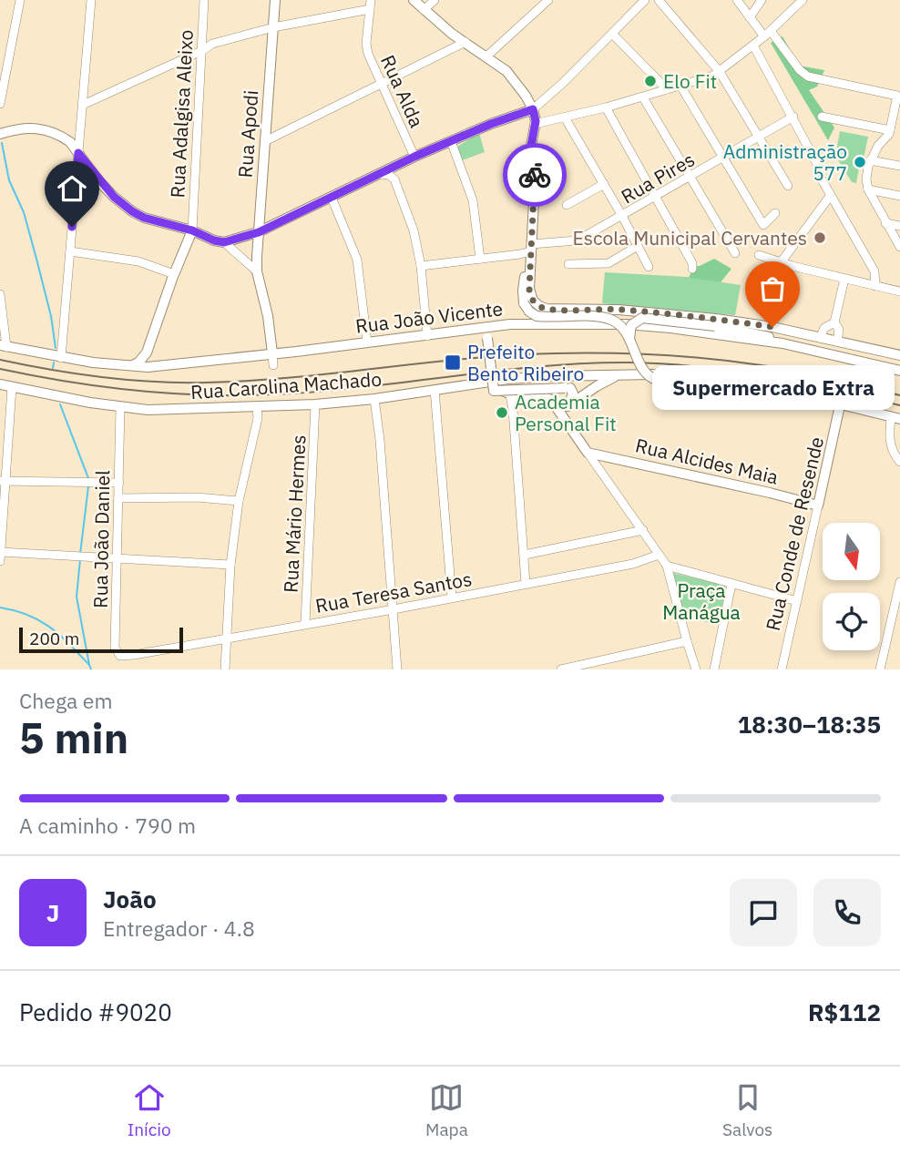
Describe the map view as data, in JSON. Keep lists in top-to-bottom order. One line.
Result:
{"streets":{"main road":["Rua Adalgisa Aleixo","Rua Apodi","Rua João Vicente","Rua Carolina Machado","Rua Alcides Maia","Rua Conde de Resende"],"street":["Rua Alda","Rua Pires","Rua Mário Hermes","Rua João Daniel","Rua Teresa Santos"]},"crossings":[["Rua Apodi","Rua João Vicente"],["Rua Carolina Machado","Rua Mário Hermes"],["Rua Carolina Machado","Rua Conde de Resende"],["Rua Carolina Machado","Rua João Daniel"],["Rua Alcides Maia","Rua Conde de Resende"],["Rua Mário Hermes","Rua Teresa Santos"],["Rua João Daniel","Rua Teresa Santos"]],"parks":["Praça Manágua"],"places":{"other":["Elo Fit","Administração 577","Escola Municipal Cervantes","Supermercado Extra","Academia Personal Fit"],"transit":["Prefeito Bento Ribeiro"]},"scale_bar":"200 m","north":"bottom","page":{"bubble":"Supermercado Extra","scale":"200 m","heading":["5 min","Chega em","18:30–18:35"],"panel":["João","Entregador · 4.8","Pedido #9020","R$112"],"bar":"A caminho · 790 m","round":"J","tabs":["Início","Mapa","Salvos"]}}
